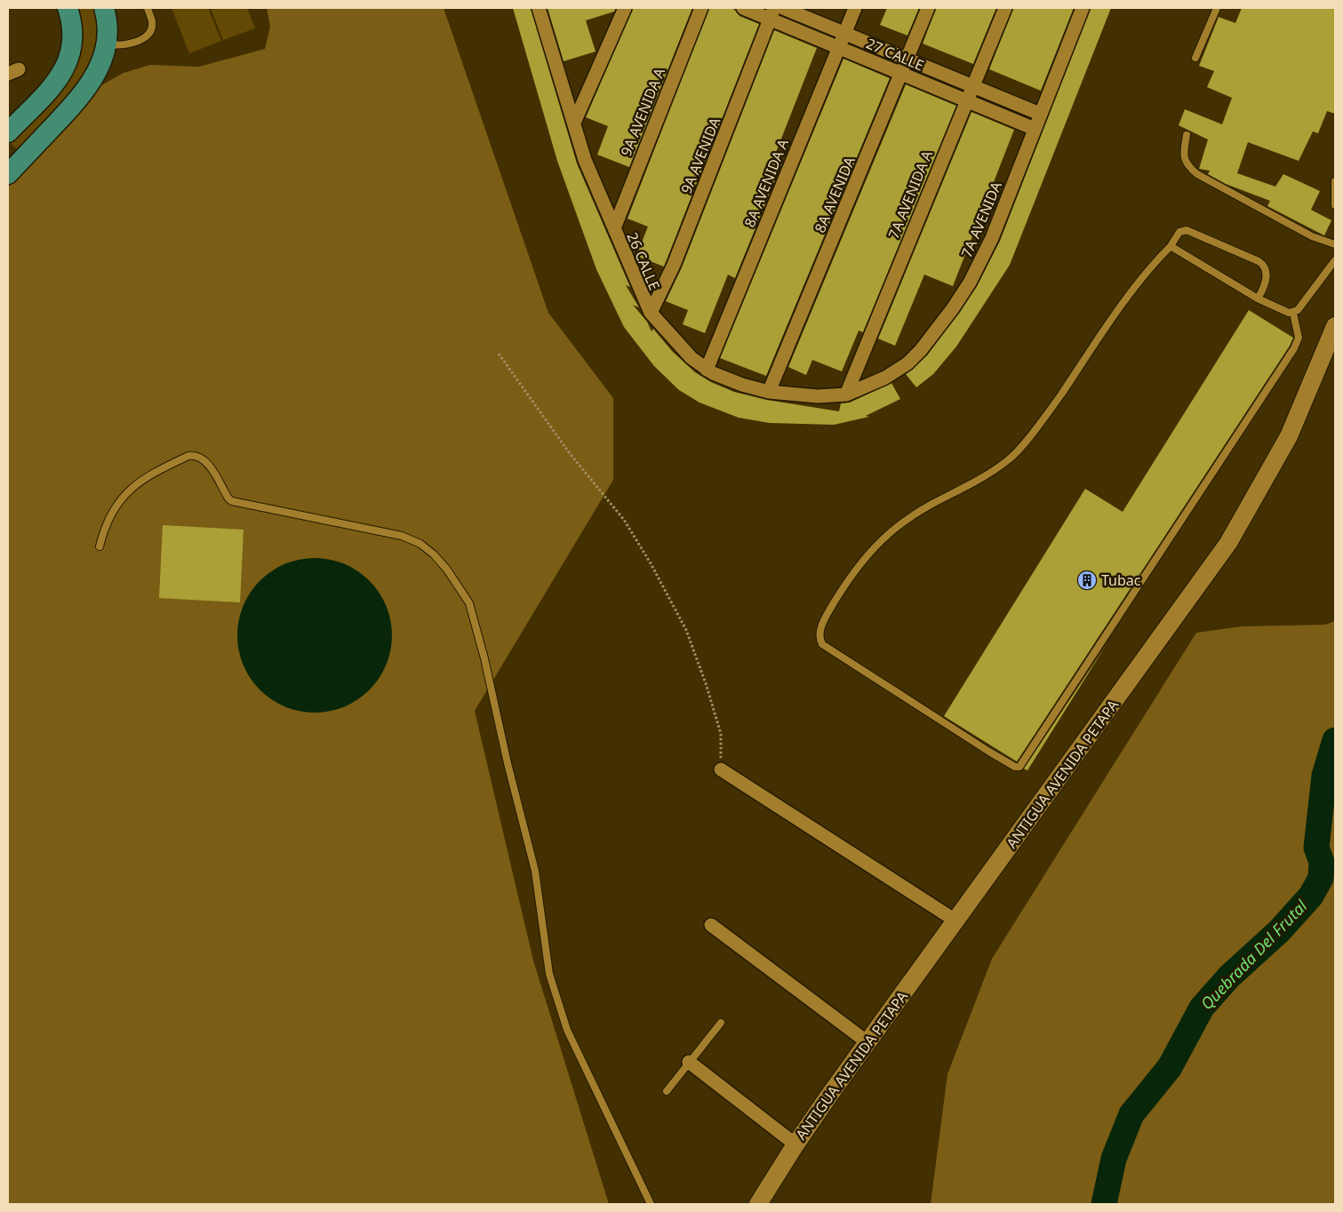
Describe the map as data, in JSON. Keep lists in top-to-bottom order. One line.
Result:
{"streets":{"main road":["ANTIGUA AVENIDA PETAPA"],"street":["27 CALLE","9A AVENIDA A","9A AVENIDA","8A AVENIDA A","8A AVENIDA","7A AVENIDA A","7A AVENIDA","26 CALLE"]},"crossings":[["27 CALLE","9A AVENIDA"],["27 CALLE","8A AVENIDA A"],["27 CALLE","8A AVENIDA"],["27 CALLE","7A AVENIDA A"],["27 CALLE","7A AVENIDA"],["9A AVENIDA A","26 CALLE"],["9A AVENIDA","26 CALLE"],["8A AVENIDA A","26 CALLE"],["8A AVENIDA","26 CALLE"],["7A AVENIDA A","7A AVENIDA"],["7A AVENIDA A","26 CALLE"],["7A AVENIDA","26 CALLE"]],"water":["Quebrada Del Frutal"],"places":{"building":["Tubac"]}}
